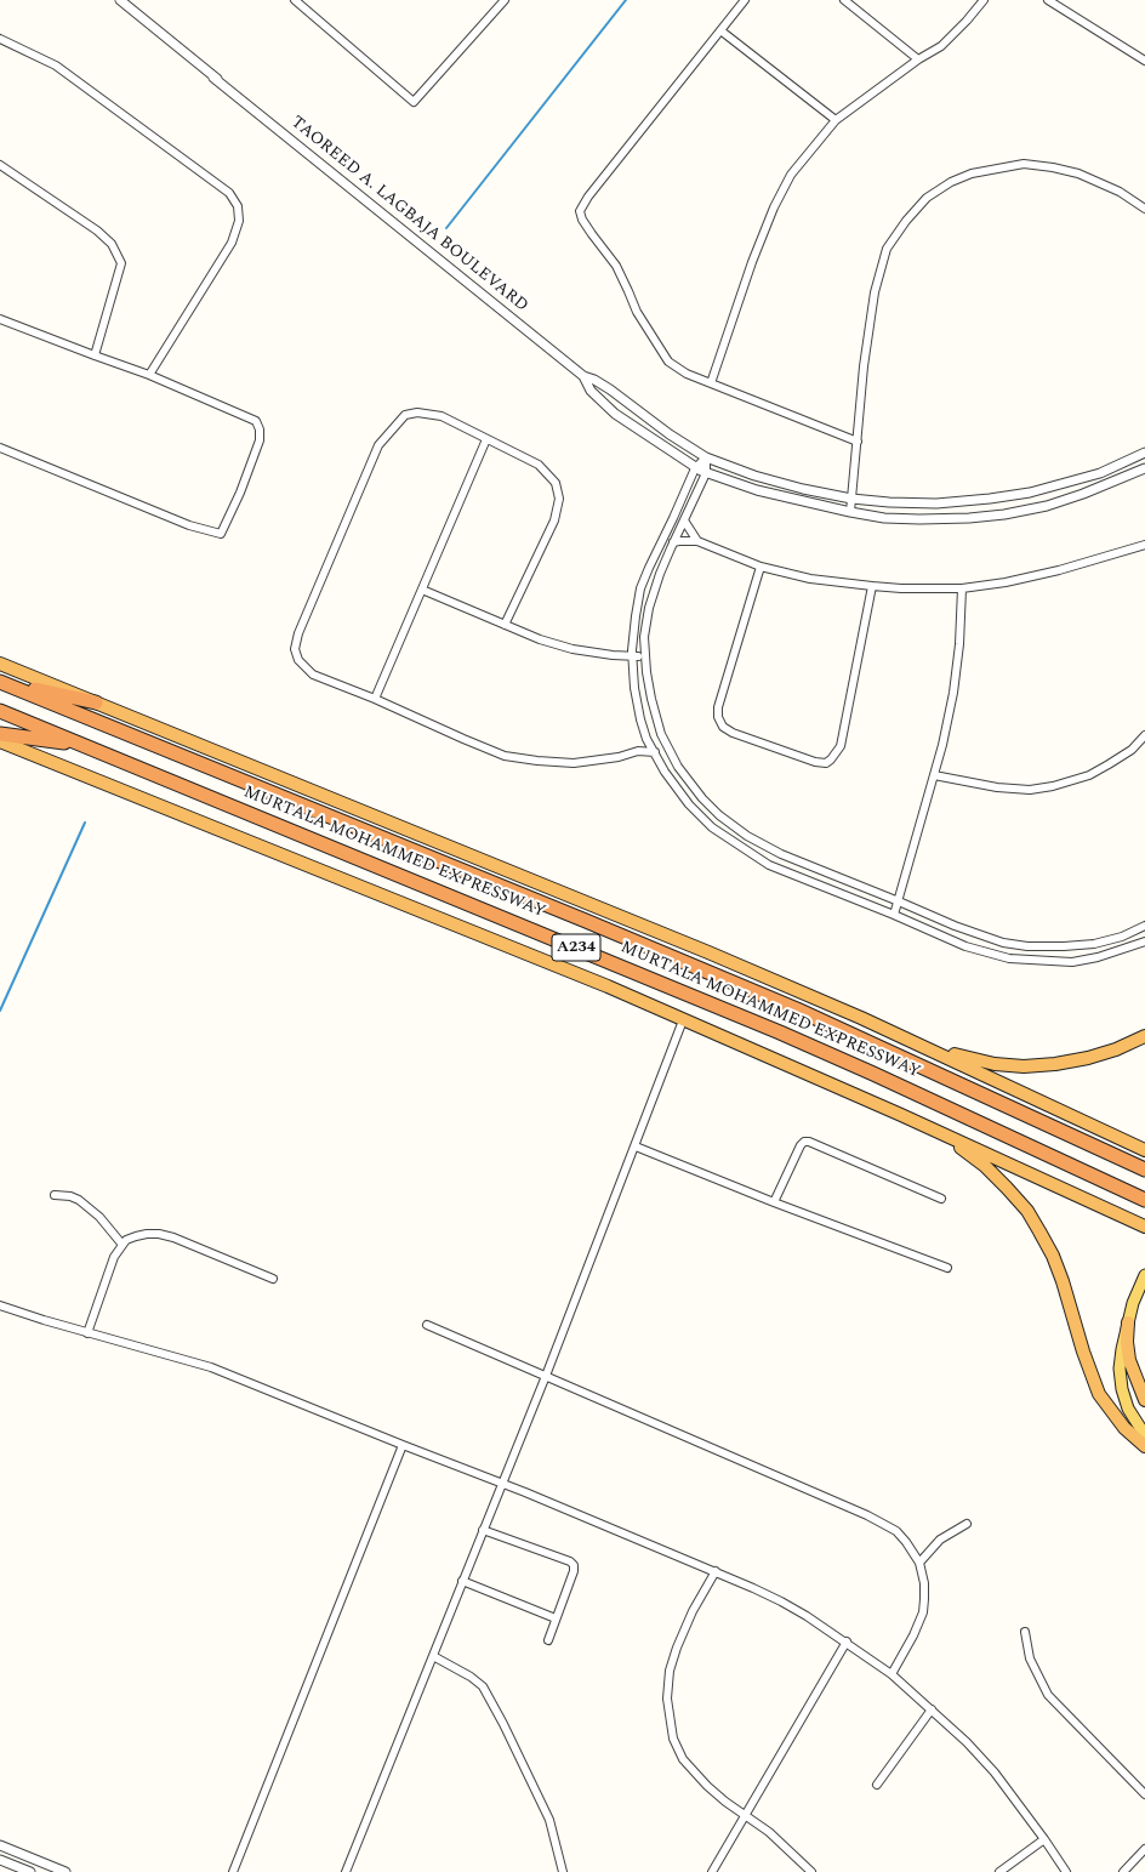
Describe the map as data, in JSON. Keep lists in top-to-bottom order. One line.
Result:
{"streets":{"highway":["MURTALA MOHAMMED EXPRESSWAY","A234"],"street":["TAOREED A. LAGBAJA BOULEVARD"]}}
